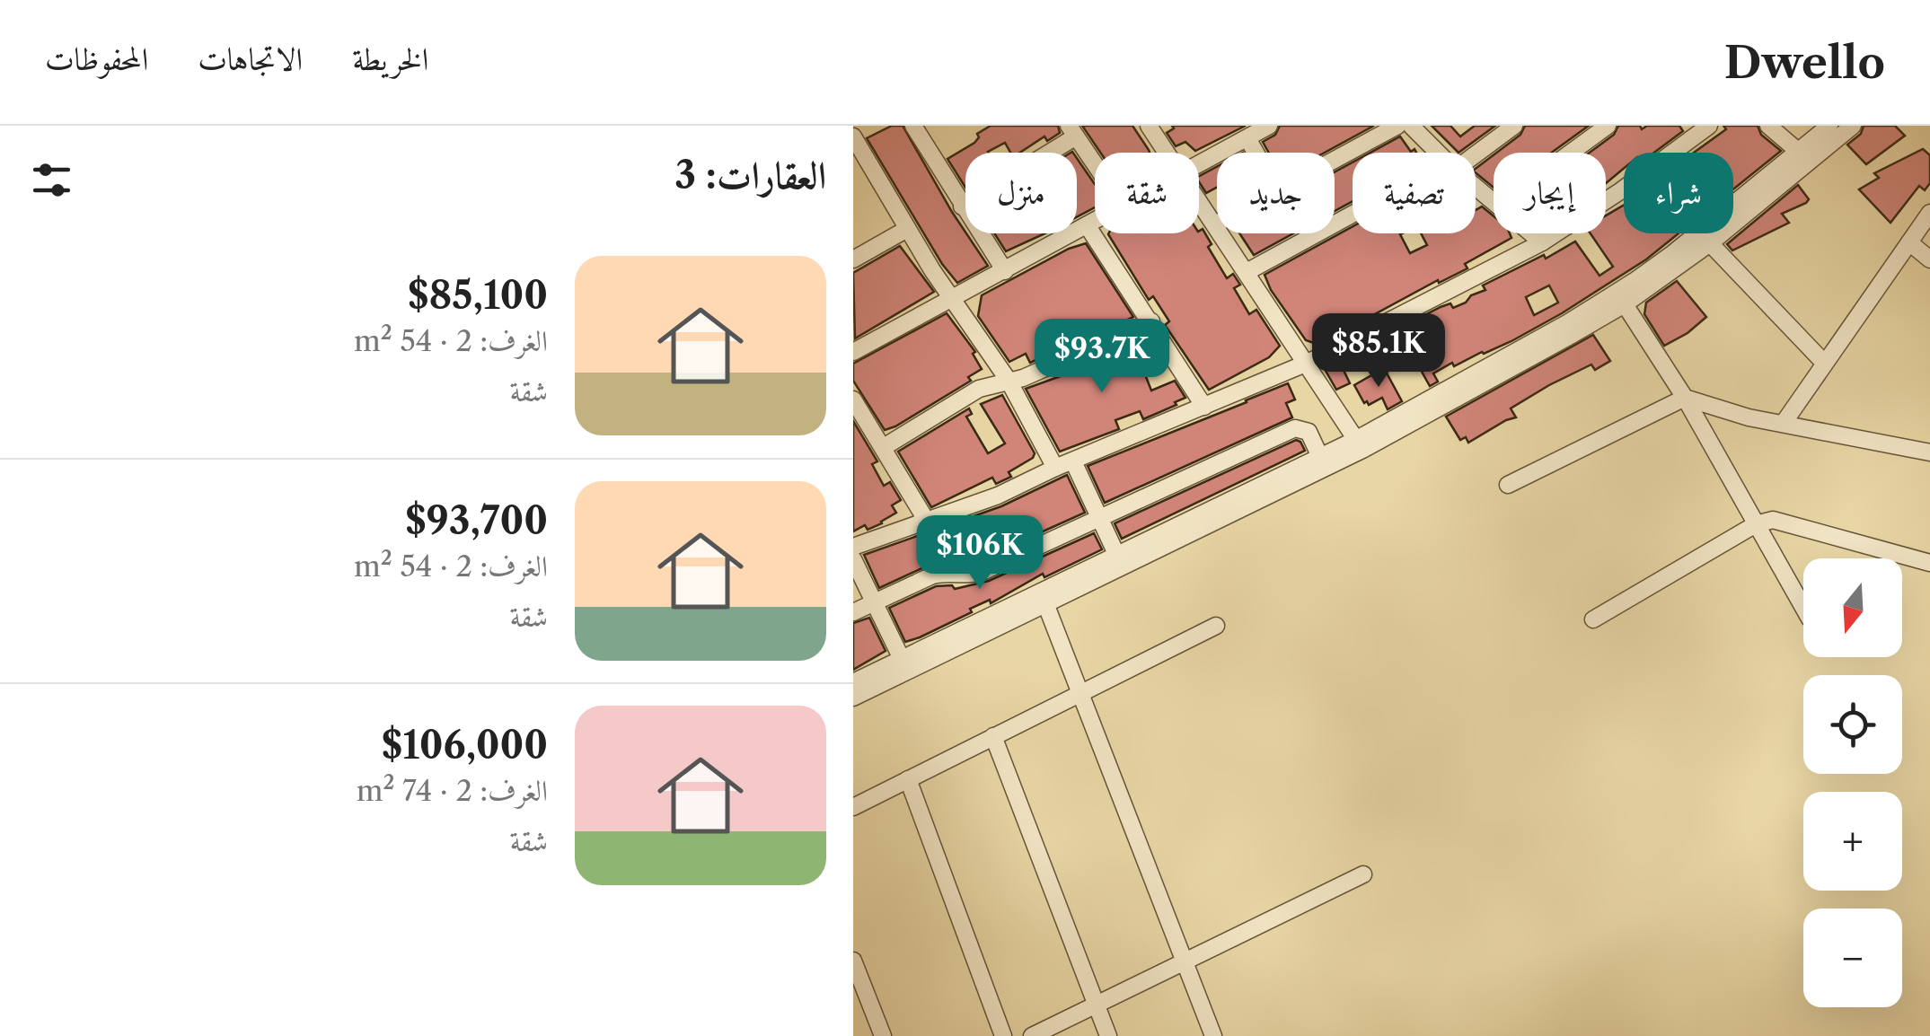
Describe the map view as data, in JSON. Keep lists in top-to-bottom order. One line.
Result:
{"north":"bottom","page":{"header":"Dwello","nav":["الخريطة","الاتجاهات","المحفوظات"],"heading":"العقارات: 3","chip":["شراء","إيجار","تصفية","جديد","شقة","منزل"],"list":[{"name":"$85,100","note":"الغرف: 2 · 54 m² · شقة"},{"name":"$93,700","note":"الغرف: 2 · 54 m² · شقة"},{"name":"$106,000","note":"الغرف: 2 · 74 m² · شقة"}],"price":["$85.1K","$93.7K","$106K"],"map_buttons":["+","−"]}}
